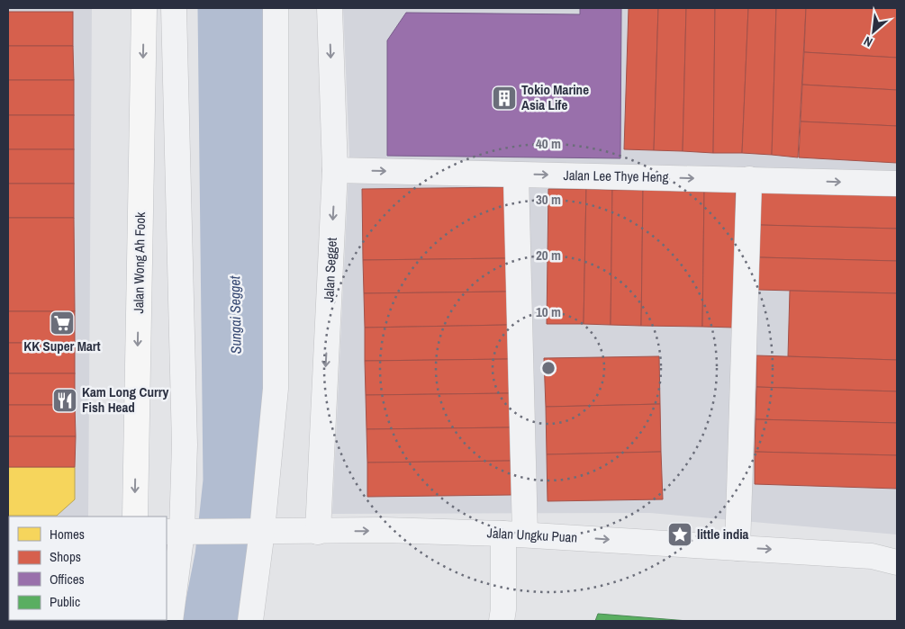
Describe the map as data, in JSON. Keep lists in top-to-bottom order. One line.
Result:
{"streets":{"main road":["Jalan Wong Ah Fook"],"street":["Jalan Lee Thye Heng","Jalan Segget","Jalan Ungku Puan"]},"crossings":[["Jalan Lee Thye Heng","Jalan Segget"],["Jalan Segget","Jalan Ungku Puan"]],"one_way":["Jalan Lee Thye Heng","Jalan Wong Ah Fook","Jalan Ungku Puan"],"water":["Sungai Segget"],"places":{"building":["Tokio Marine Asia Life"],"supermarket":["KK Super Mart"],"restaurant":["Kam Long Curry Fish Head"],"place":["little india"]},"legend":["Homes","Shops","Offices","Public"],"north":"bottom left","rings":["40 m","30 m","20 m","10 m"]}
